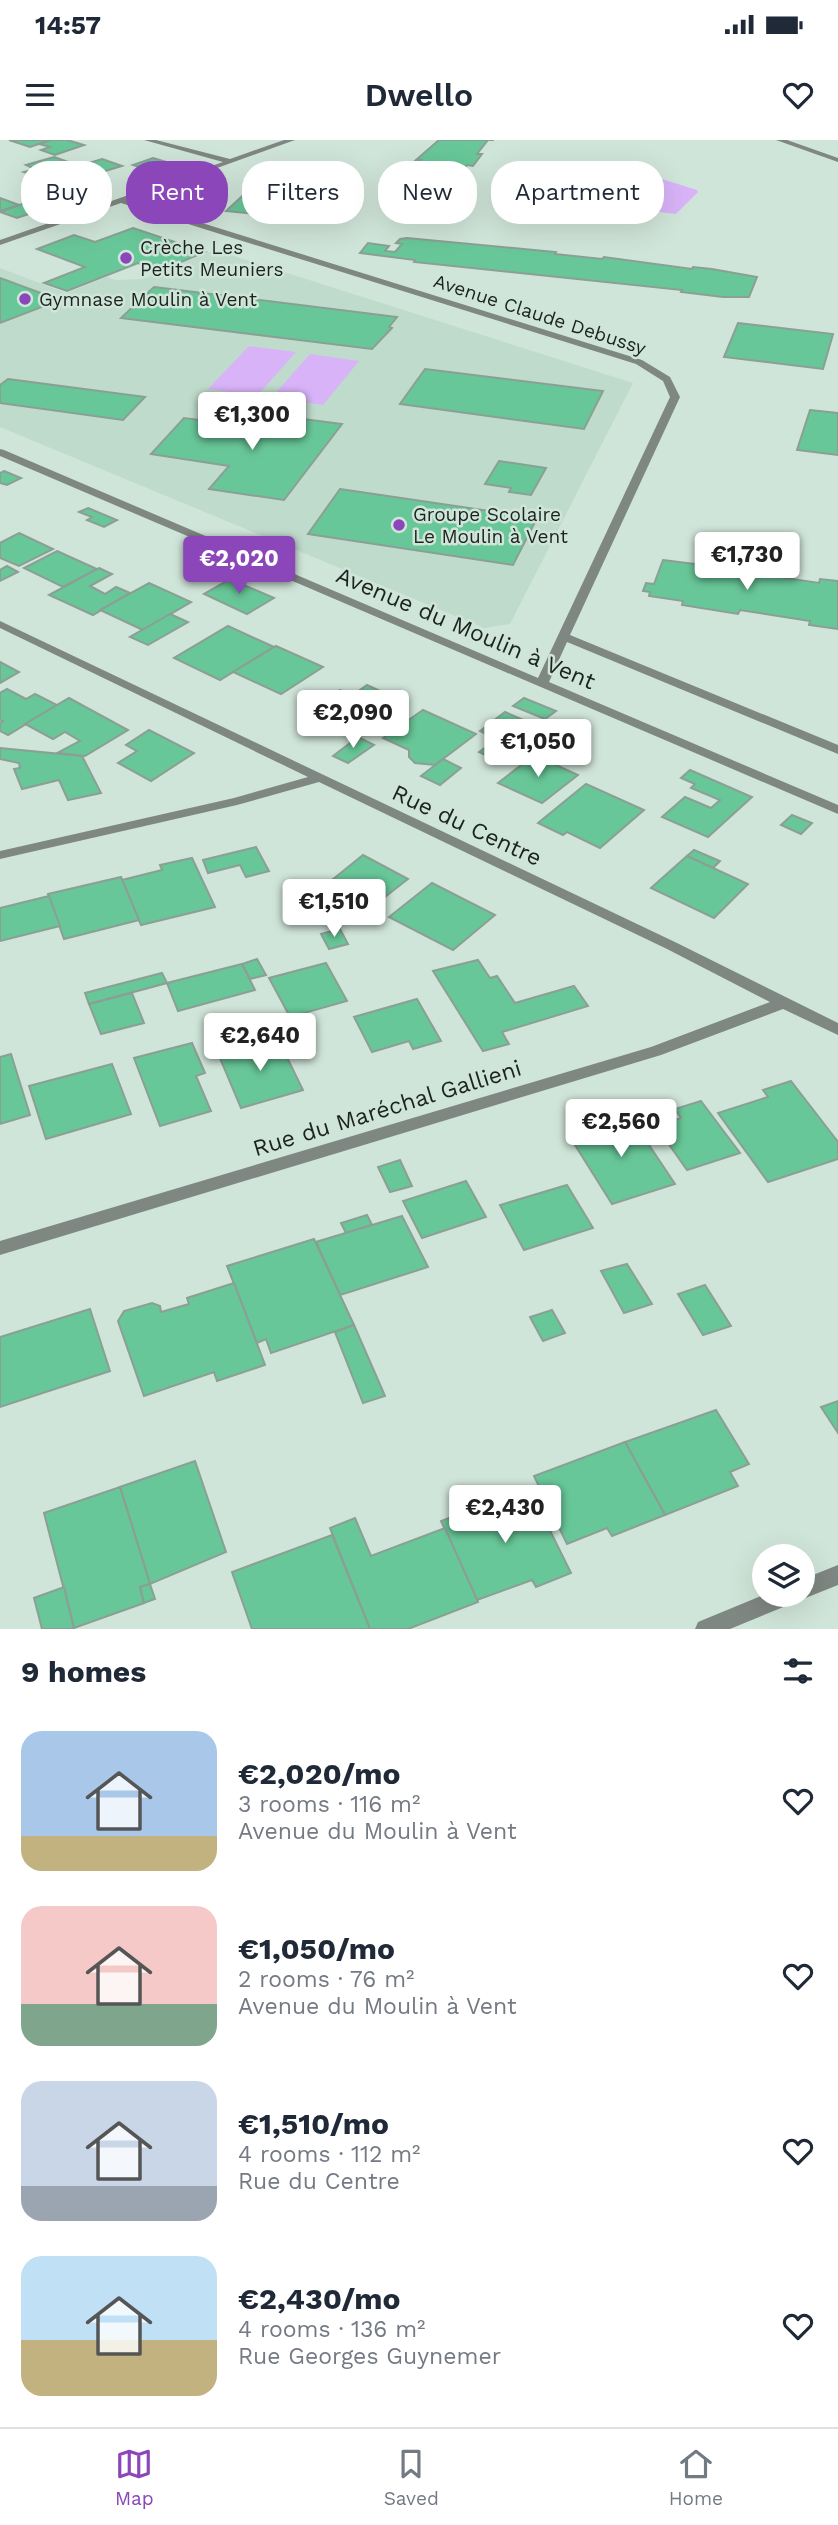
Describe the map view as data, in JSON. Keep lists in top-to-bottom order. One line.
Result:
{"streets":{"street":["Avenue Claude Debussy","Avenue du Moulin à Vent","Rue du Centre","Rue du Maréchal Gallieni"]},"crossings":[["Avenue Claude Debussy","Avenue du Moulin à Vent"],["Rue du Centre","Rue du Maréchal Gallieni"]],"places":["Crèche Les Petits Meuniers","Gymnase Moulin à Vent","Groupe Scolaire Le Moulin à Vent"],"page":{"status":"14:57","header":"Dwello","chip":["Buy","Rent","Filters","New","Apartment"],"price":["€1,300","€1,730","€2,020","€2,090","€1,050","€1,510","€2,640","€2,560","€2,430"],"heading":"9 homes","list":[{"name":"€2,020/mo","note":"3 rooms · 116 m² · Avenue du Moulin à Vent"},{"name":"€1,050/mo","note":"2 rooms · 76 m² · Avenue du Moulin à Vent"},{"name":"€1,510/mo","note":"4 rooms · 112 m² · Rue du Centre"},{"name":"€2,430/mo","note":"4 rooms · 136 m² · Rue Georges Guynemer"}],"tabs":["Map","Saved","Home"]}}
